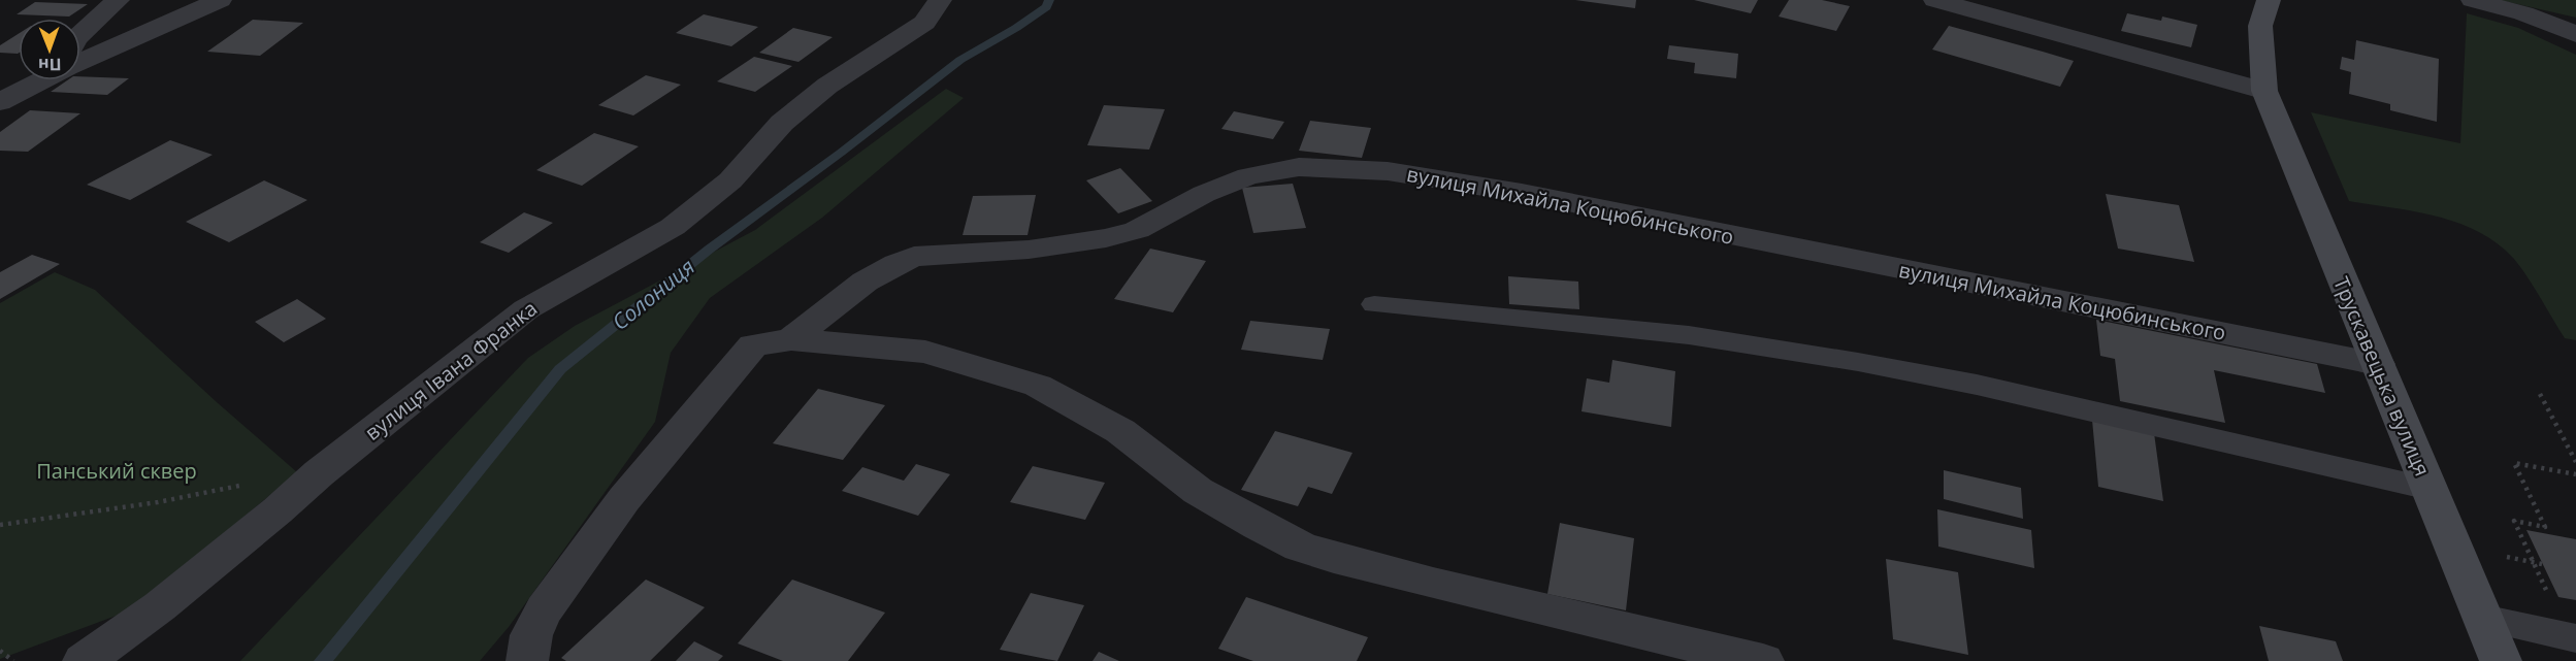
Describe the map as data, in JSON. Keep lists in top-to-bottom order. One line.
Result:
{"streets":{"street":["вулиця Михайла Коцюбинського","вулиця Івана Франка","Трускавецька вулиця"]},"crossings":[["вулиця Михайла Коцюбинського","Трускавецька вулиця"]],"water":["Солониця"],"parks":["Панський сквер"],"north":"bottom"}
